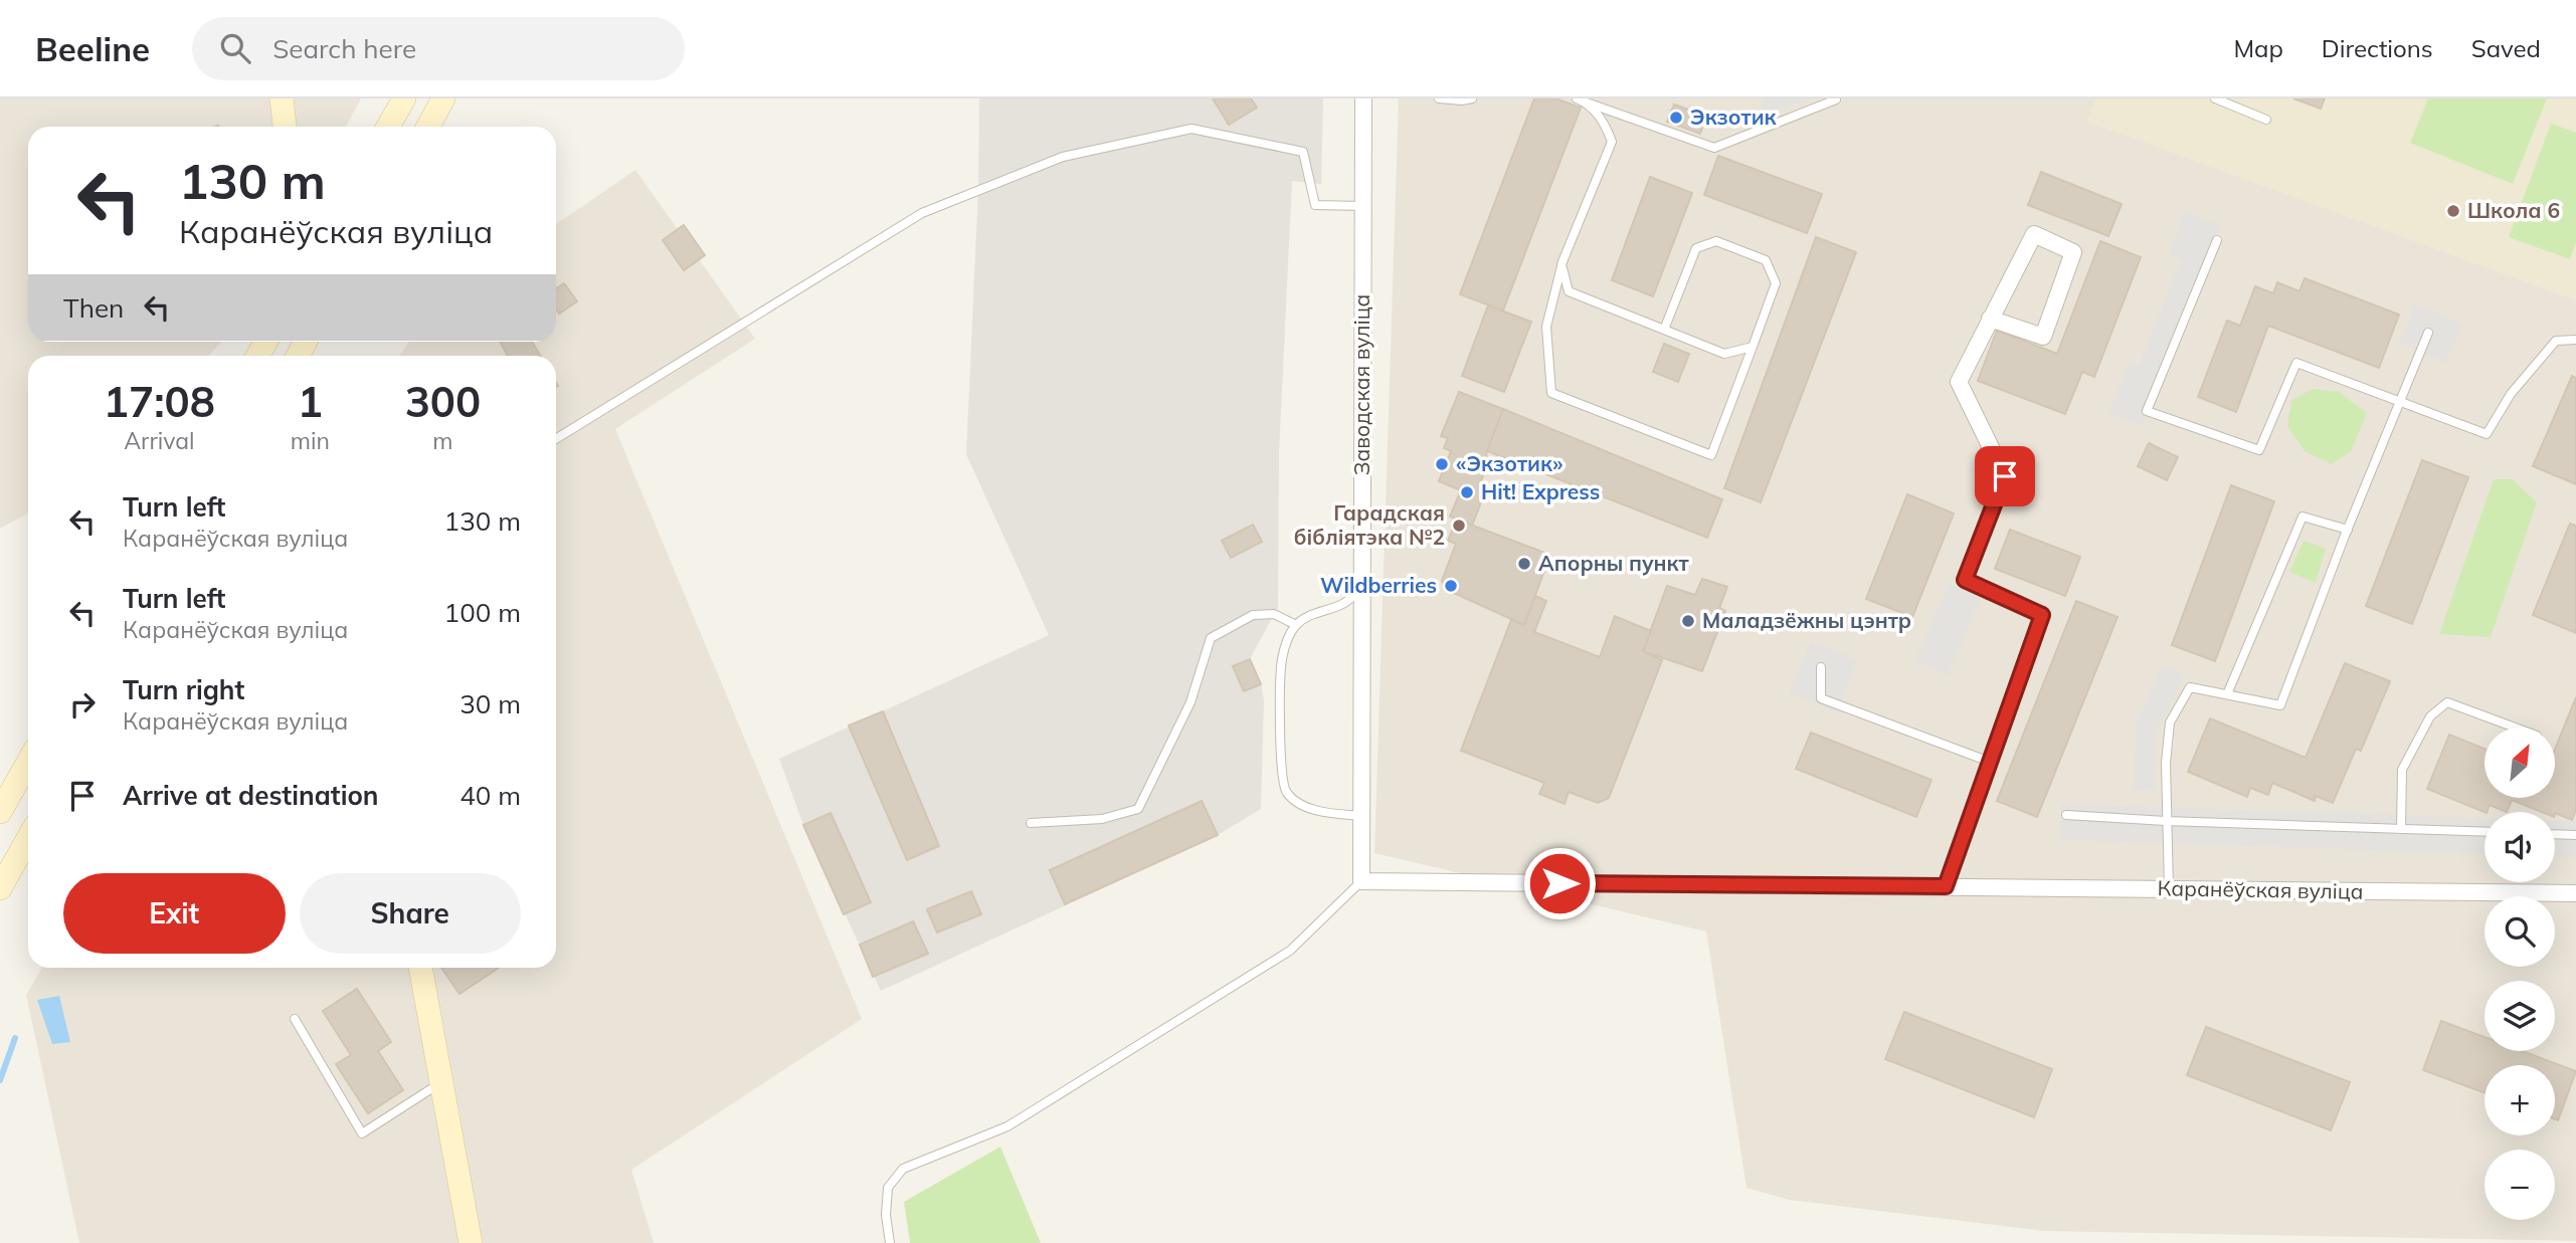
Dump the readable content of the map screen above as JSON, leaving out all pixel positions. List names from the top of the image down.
{
  "streets": {
    "street": ["Заводская вуліца", "Каранёўская вуліца"]
  },
  "crossings": [
    ["Заводская вуліца", "Каранёўская вуліца"]
  ],
  "places": [
    "Экзотик",
    "Школа 6",
    "«Экзотик»",
    "Hit! Express",
    "Гарадская бібліятэка №2",
    "Апорны пункт",
    "Wildberries",
    "Маладзёжны цэнтр"
  ],
  "north": "top right",
  "page": {
    "header": "Beeline",
    "search": "Search here",
    "nav": ["Map", "Directions", "Saved"],
    "turn": ["130 m", "Каранёўская вуліца"],
    "then": "Then",
    "eta": [
      "17:08",
      "Arrival",
      "1",
      "min",
      "300",
      "m"
    ],
    "list": [
      {
        "name": "Turn left",
        "note": "Каранёўская вуліца",
        "value": "130 m"
      },
      {
        "name": "Turn left",
        "note": "Каранёўская вуліца",
        "value": "100 m"
      },
      {
        "name": "Turn right",
        "note": "Каранёўская вуліца",
        "value": "30 m"
      },
      {
        "name": "Arrive at destination",
        "value": "40 m"
      }
    ],
    "map_buttons": ["+", "−"],
    "buttons": ["Exit", "Share"]
  }
}
